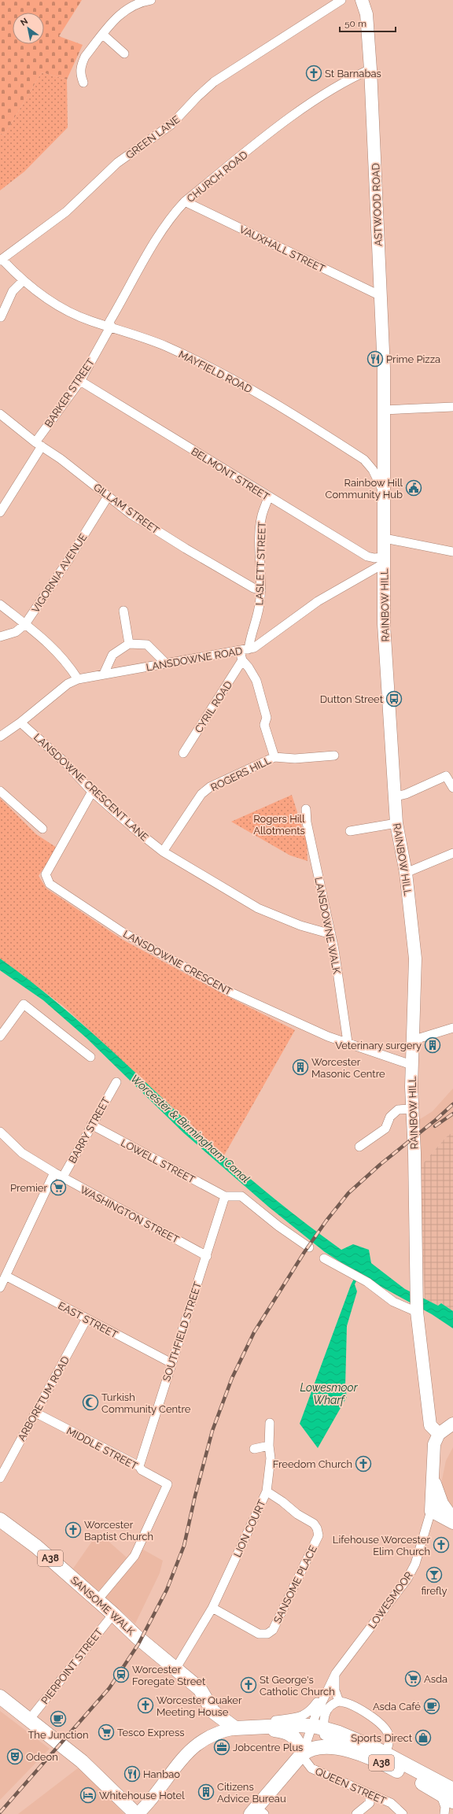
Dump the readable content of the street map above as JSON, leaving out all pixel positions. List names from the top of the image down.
{
  "streets": {
    "main road": [
      "ASTWOOD ROAD",
      "RAINBOW HILL",
      "A38",
      "SANSOME WALK"
    ],
    "street": [
      "GREEN LANE",
      "CHURCH ROAD",
      "VAUXHALL STREET",
      "MAYFIELD ROAD",
      "BARKER STREET",
      "BELMONT STREET",
      "GILLAM STREET",
      "LASLETT STREET",
      "VIGORNIA AVENUE",
      "LANSDOWNE ROAD",
      "CYRIL ROAD",
      "ROGERS HILL",
      "LANSDOWNE CRESCENT LANE",
      "LANSDOWNE WALK",
      "LANSDOWNE CRESCENT",
      "BARRY STREET",
      "LOWELL STREET",
      "WASHINGTON STREET",
      "EAST STREET",
      "SOUTHFIELD STREET",
      "ARBORETUM ROAD",
      "MIDDLE STREET",
      "LION COURT",
      "SANSOME PLACE",
      "LOWESMOOR",
      "PIERPOINT STREET",
      "QUEEN STREET"
    ]
  },
  "crossings": [
    ["GREEN LANE", "MAYFIELD ROAD"],
    ["CHURCH ROAD", "ASTWOOD ROAD"],
    ["CHURCH ROAD", "VAUXHALL STREET"],
    ["CHURCH ROAD", "MAYFIELD ROAD"],
    ["CHURCH ROAD", "BARKER STREET"],
    ["ASTWOOD ROAD", "VAUXHALL STREET"],
    ["ASTWOOD ROAD", "RAINBOW HILL"],
    ["MAYFIELD ROAD", "BARKER STREET"],
    ["MAYFIELD ROAD", "RAINBOW HILL"],
    ["BARKER STREET", "BELMONT STREET"],
    ["BARKER STREET", "GILLAM STREET"],
    ["BELMONT STREET", "LASLETT STREET"],
    ["BELMONT STREET", "RAINBOW HILL"],
    ["BELMONT STREET", "LANSDOWNE ROAD"],
    ["GILLAM STREET", "LASLETT STREET"],
    ["GILLAM STREET", "VIGORNIA AVENUE"],
    ["LASLETT STREET", "LANSDOWNE ROAD"],
    ["RAINBOW HILL", "LANSDOWNE ROAD"],
    ["RAINBOW HILL", "LANSDOWNE CRESCENT"],
    ["LANSDOWNE ROAD", "LANSDOWNE CRESCENT LANE"],
    ["ROGERS HILL", "LANSDOWNE CRESCENT LANE"],
    ["LANSDOWNE CRESCENT LANE", "LANSDOWNE WALK"],
    ["LANSDOWNE CRESCENT LANE", "LANSDOWNE CRESCENT"],
    ["LANSDOWNE WALK", "LANSDOWNE CRESCENT"],
    ["BARRY STREET", "LOWELL STREET"],
    ["BARRY STREET", "WASHINGTON STREET"],
    ["LOWELL STREET", "SOUTHFIELD STREET"],
    ["WASHINGTON STREET", "SOUTHFIELD STREET"],
    ["EAST STREET", "SOUTHFIELD STREET"],
    ["EAST STREET", "ARBORETUM ROAD"],
    ["SOUTHFIELD STREET", "MIDDLE STREET"],
    ["ARBORETUM ROAD", "MIDDLE STREET"],
    ["MIDDLE STREET", "SANSOME WALK"],
    ["LION COURT", "SANSOME PLACE"],
    ["A38", "LOWESMOOR"],
    ["A38", "SANSOME WALK"],
    ["A38", "QUEEN STREET"],
    ["SANSOME WALK", "PIERPOINT STREET"]
  ],
  "water": ["Worcester & Birmingham Canal", "Lowesmoor Wharf"],
  "parks": ["Rogers Hill Allotments"],
  "places": {
    "church": [
      "St Barnabas",
      "Freedom Church",
      "Worcester Baptist Church",
      "Lifehouse Worcester Elim Church",
      "St George's Catholic Church",
      "Worcester Quaker Meeting House"
    ],
    "restaurant": ["Prime Pizza", "Hanbao"],
    "public building": ["Rainbow Hill Community Hub"],
    "bus stop": ["Dutton Street"],
    "building": ["Veterinary surgery", "Worcester Masonic Centre", "Citizens Advice Bureau"],
    "supermarket": ["Premier", "Asda", "Tesco Express"],
    "mosque": ["Turkish Community Centre"],
    "bar": ["firefly"],
    "station": ["Worcester Foregate Street"],
    "cafe": ["Asda Café", "The Junction"],
    "shop": ["Sports Direct"],
    "office": ["Jobcentre Plus"],
    "theatre": ["Odeon"],
    "hotel": ["Whitehouse Hotel"]
  },
  "scale_bar": "50 m",
  "north": "top left"
}
